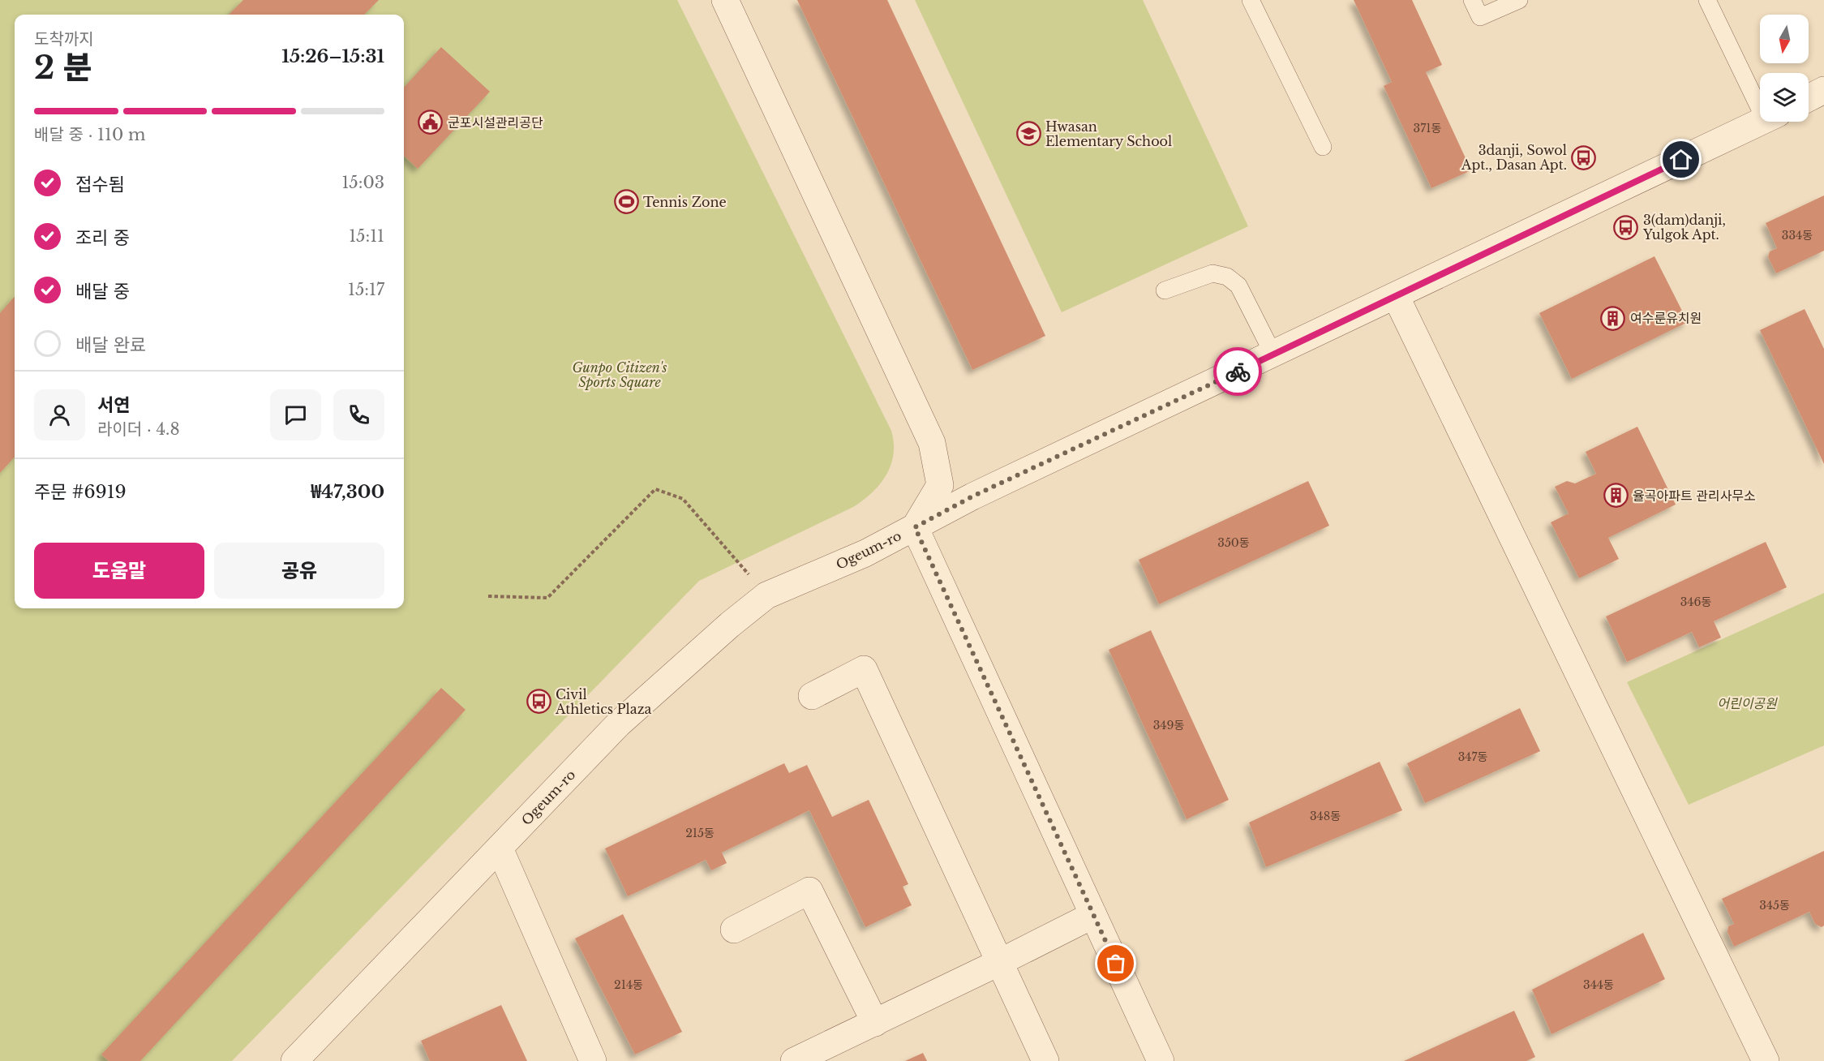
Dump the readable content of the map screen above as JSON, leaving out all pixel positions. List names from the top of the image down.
{
  "streets": {
    "street": ["Ogeum-ro"]
  },
  "parks": ["Gunpo Citizen's Sports Square", "어린이공원"],
  "places": {
    "public building": ["군포시설관리공단"],
    "school or university": ["Hwasan Elementary School"],
    "bus stop": ["3danji, Sowol Apt., Dasan Apt.", "3(dam)danji, Yulgok Apt.", "Civil Athletics Plaza"],
    "sports": ["Tennis Zone"],
    "building": ["여수룬유치원", "율곡아파트 관리사무소"]
  },
  "house_numbers": [
    "371동",
    "334동",
    "350동",
    "346동",
    "349동",
    "347동",
    "348동",
    "215동",
    "345동",
    "214동",
    "344동"
  ],
  "north": "bottom",
  "page": {
    "heading": ["2 분", "도착까지", "15:26–15:31"],
    "panel": [
      "서연",
      "라이더 · 4.8",
      "주문 #6919",
      "₩47,300"
    ],
    "bar": "배달 중 · 110 m",
    "list": [
      ["접수됨", "15:03"],
      ["조리 중", "15:11"],
      ["배달 중", "15:17"],
      "배달 완료"
    ],
    "buttons": ["도움말", "공유"]
  }
}
